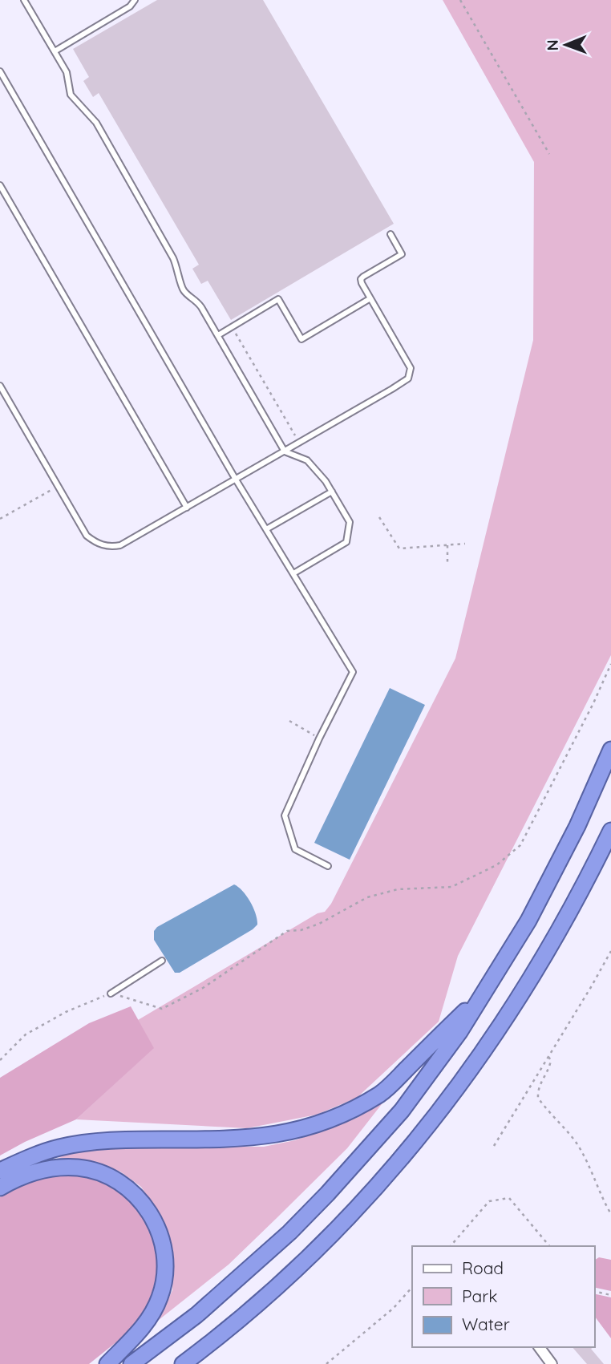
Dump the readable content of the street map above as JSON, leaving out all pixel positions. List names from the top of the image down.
{
  "legend": ["Road", "Park", "Water"],
  "north": "left"
}
